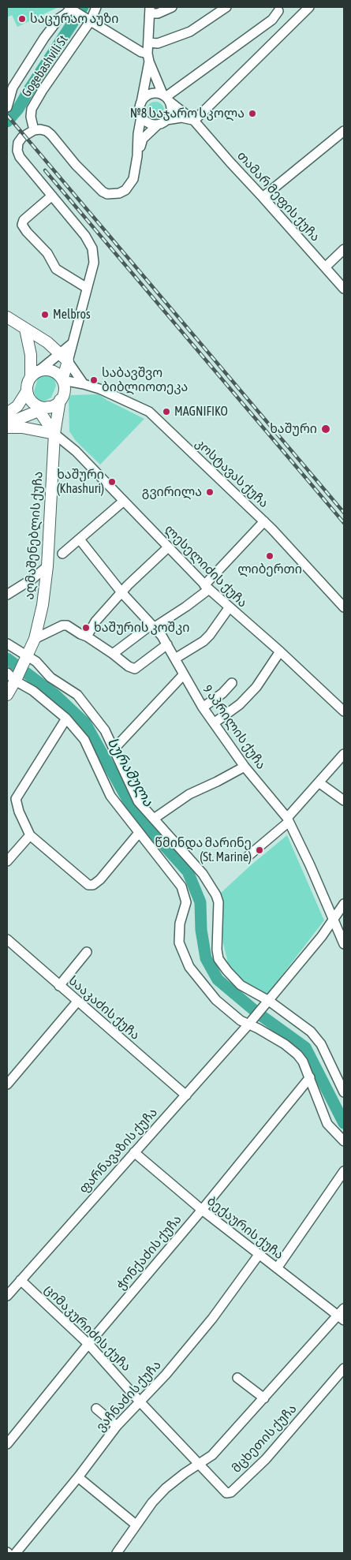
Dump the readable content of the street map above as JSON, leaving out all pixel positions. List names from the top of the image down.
{
  "streets": {
    "main road": ["აღმაშენებლის ქუჩა"],
    "street": [
      "Gogebashvili St",
      "თამარ მეფის ქუჩა",
      "კოსტავას ქუჩა",
      "ლესელიძის ქუჩა",
      "9 აპრილის ქუჩა",
      "სააკაძის ქუჩა",
      "ფარნავაზის ქუჩა",
      "ბექაურის ქუჩა",
      "ჭონქაძის ქუჩა",
      "ციმაკურიძის ქუჩა",
      "ვაჩნაძის ქუჩა",
      "მცხეთის ქუჩა"
    ]
  },
  "crossings": [
    ["კოსტავას ქუჩა", "აღმაშენებლის ქუჩა"],
    ["აღმაშენებლის ქუჩა", "ლესელიძის ქუჩა"],
    ["სააკაძის ქუჩა", "ფარნავაზის ქუჩა"],
    ["ფარნავაზის ქუჩა", "ბექაურის ქუჩა"],
    ["ფარნავაზის ქუჩა", "ციმაკურიძის ქუჩა"],
    ["ბექაურის ქუჩა", "ჭონქაძის ქუჩა"],
    ["ბექაურის ქუჩა", "ვაჩნაძის ქუჩა"],
    ["ჭონქაძის ქუჩა", "ციმაკურიძის ქუჩა"],
    ["ციმაკურიძის ქუჩა", "ვაჩნაძის ქუჩა"],
    ["ციმაკურიძის ქუჩა", "მცხეთის ქუჩა"]
  ],
  "water": ["სურამულა"],
  "places": [
    "საცურაო აუზი",
    "№8 საჯარო სკოლა",
    "Melbros",
    "საბავშვო ბიბლიოთეკა",
    "MAGNIFIKO",
    "ხაშური",
    "ხაშური (Khashuri)",
    "გვირილა",
    "ლიბერთი",
    "ხაშურის კოშკი",
    "წმინდა მარინე (St. Marine)"
  ]
}
